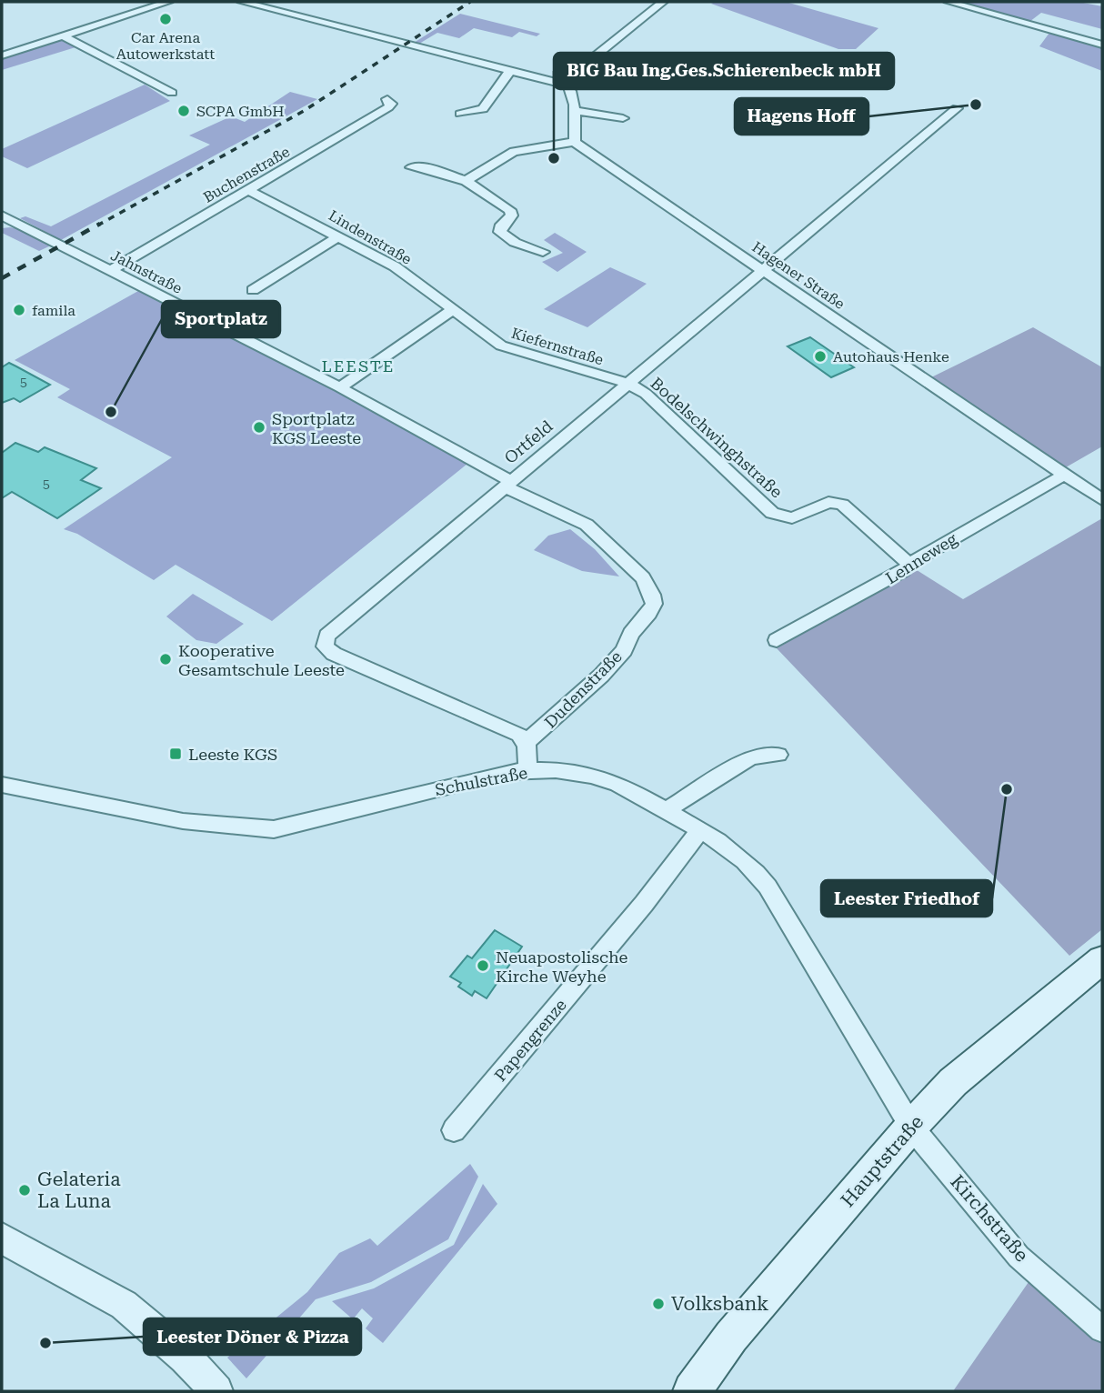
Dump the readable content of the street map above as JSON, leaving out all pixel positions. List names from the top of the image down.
{
  "streets": {
    "main road": ["Hauptstraße"],
    "street": [
      "Buchenstraße",
      "Lindenstraße",
      "Jahnstraße",
      "Hagener Straße",
      "Kiefernstraße",
      "Bodelschwinghstraße",
      "Ortfeld",
      "Lenneweg",
      "Dudenstraße",
      "Schulstraße",
      "Papengrenze",
      "Kirchstraße"
    ]
  },
  "crossings": [
    ["Buchenstraße", "Lindenstraße"],
    ["Buchenstraße", "Jahnstraße"],
    ["Lindenstraße", "Kiefernstraße"],
    ["Jahnstraße", "Ortfeld"],
    ["Jahnstraße", "Dudenstraße"],
    ["Hagener Straße", "Ortfeld"],
    ["Hagener Straße", "Lenneweg"],
    ["Kiefernstraße", "Bodelschwinghstraße"],
    ["Kiefernstraße", "Ortfeld"],
    ["Bodelschwinghstraße", "Ortfeld"],
    ["Bodelschwinghstraße", "Lenneweg"],
    ["Ortfeld", "Dudenstraße"],
    ["Schulstraße", "Papengrenze"],
    ["Schulstraße", "Hauptstraße"],
    ["Schulstraße", "Kirchstraße"],
    ["Hauptstraße", "Kirchstraße"]
  ],
  "districts": ["LEESTE"],
  "places": {
    "other": [
      "Car Arena Autowerkstatt",
      "Hagens Hoff",
      "SCPA GmbH",
      "BIG Bau Ing.Ges.Schierenbeck mbH",
      "famila",
      "Autohaus Henke",
      "Sportplatz",
      "Sportplatz KGS Leeste",
      "Kooperative Gesamtschule Leeste",
      "Leester Friedhof",
      "Neuapostolische Kirche Weyhe",
      "Gelateria La Luna",
      "Volksbank",
      "Leester Döner & Pizza"
    ],
    "transit": ["Leeste KGS"]
  },
  "house_numbers": ["5", "5"]
}
